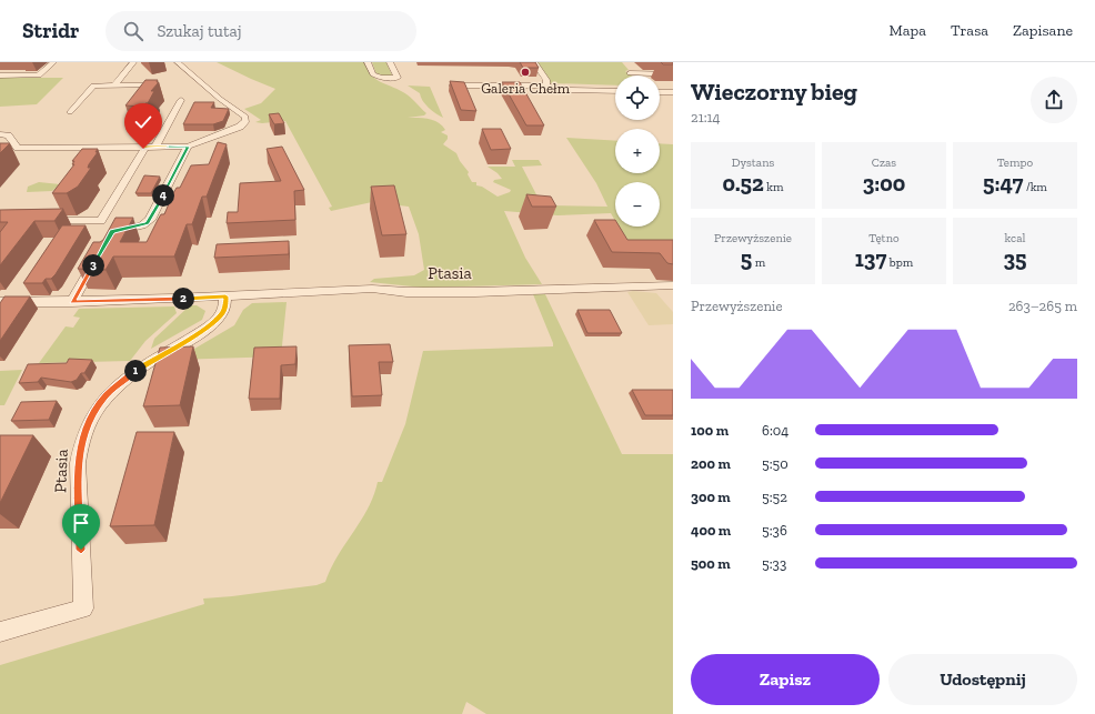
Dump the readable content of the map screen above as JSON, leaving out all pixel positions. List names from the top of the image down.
{
  "streets": {
    "street": ["Ptasia"]
  },
  "places": ["Galeria Chełm"],
  "page": {
    "header": "Stridr",
    "search": "Szukaj tutaj",
    "nav": ["Mapa", "Trasa", "Zapisane"],
    "heading": ["Wieczorny bieg", "21:14"],
    "map_buttons": ["+", "−"],
    "stats": [
      ["Dystans", "0.52 km"],
      ["Czas", "3:00"],
      ["Tempo", "5:47 /km"],
      ["Przewyższenie", "5 m"],
      ["Tętno", "137 bpm"],
      ["kcal", "35"]
    ],
    "pins": [
      "4",
      "3",
      "2",
      "1"
    ],
    "chart": ["Przewyższenie", "263–265 m"],
    "list": [
      {
        "name": "100 m",
        "note": "6:04"
      },
      {
        "name": "200 m",
        "note": "5:50"
      },
      {
        "name": "300 m",
        "note": "5:52"
      },
      {
        "name": "400 m",
        "note": "5:36"
      },
      {
        "name": "500 m",
        "note": "5:33"
      }
    ],
    "buttons": ["Zapisz", "Udostępnij"]
  }
}
